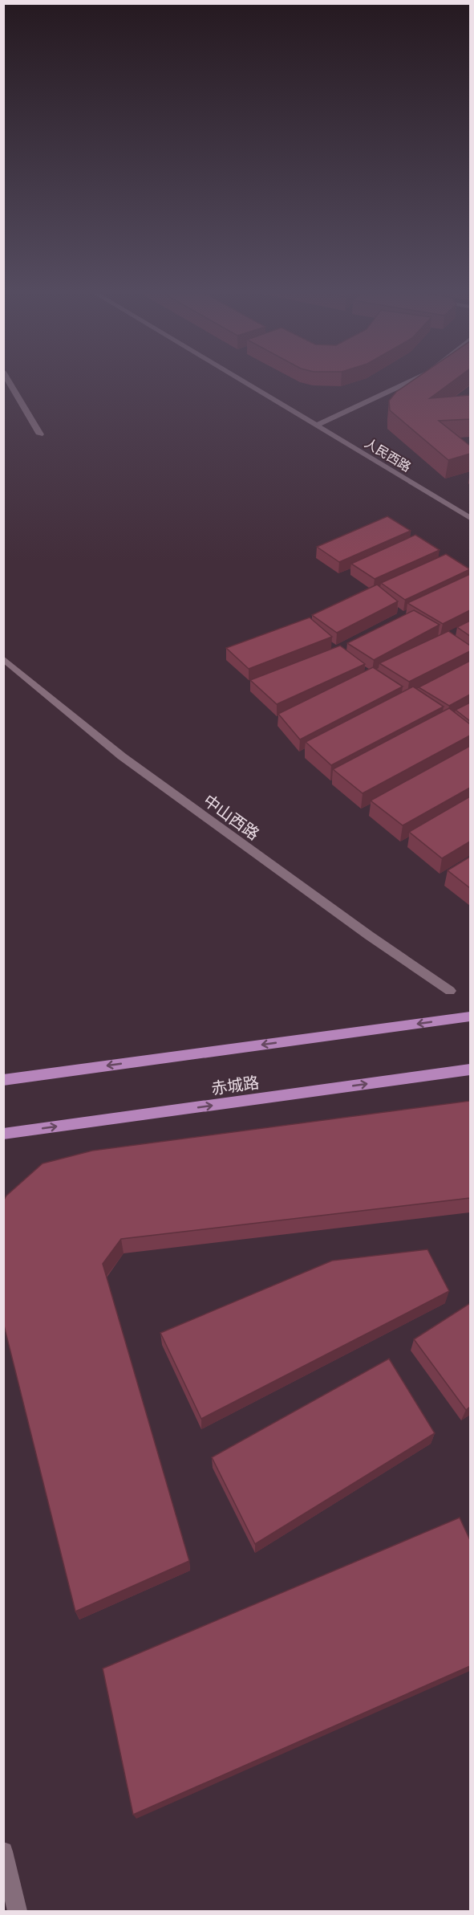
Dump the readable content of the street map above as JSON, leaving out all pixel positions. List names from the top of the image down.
{
  "streets": {
    "main road": ["人民西路", "中山西路", "赤城路"]
  }
}
